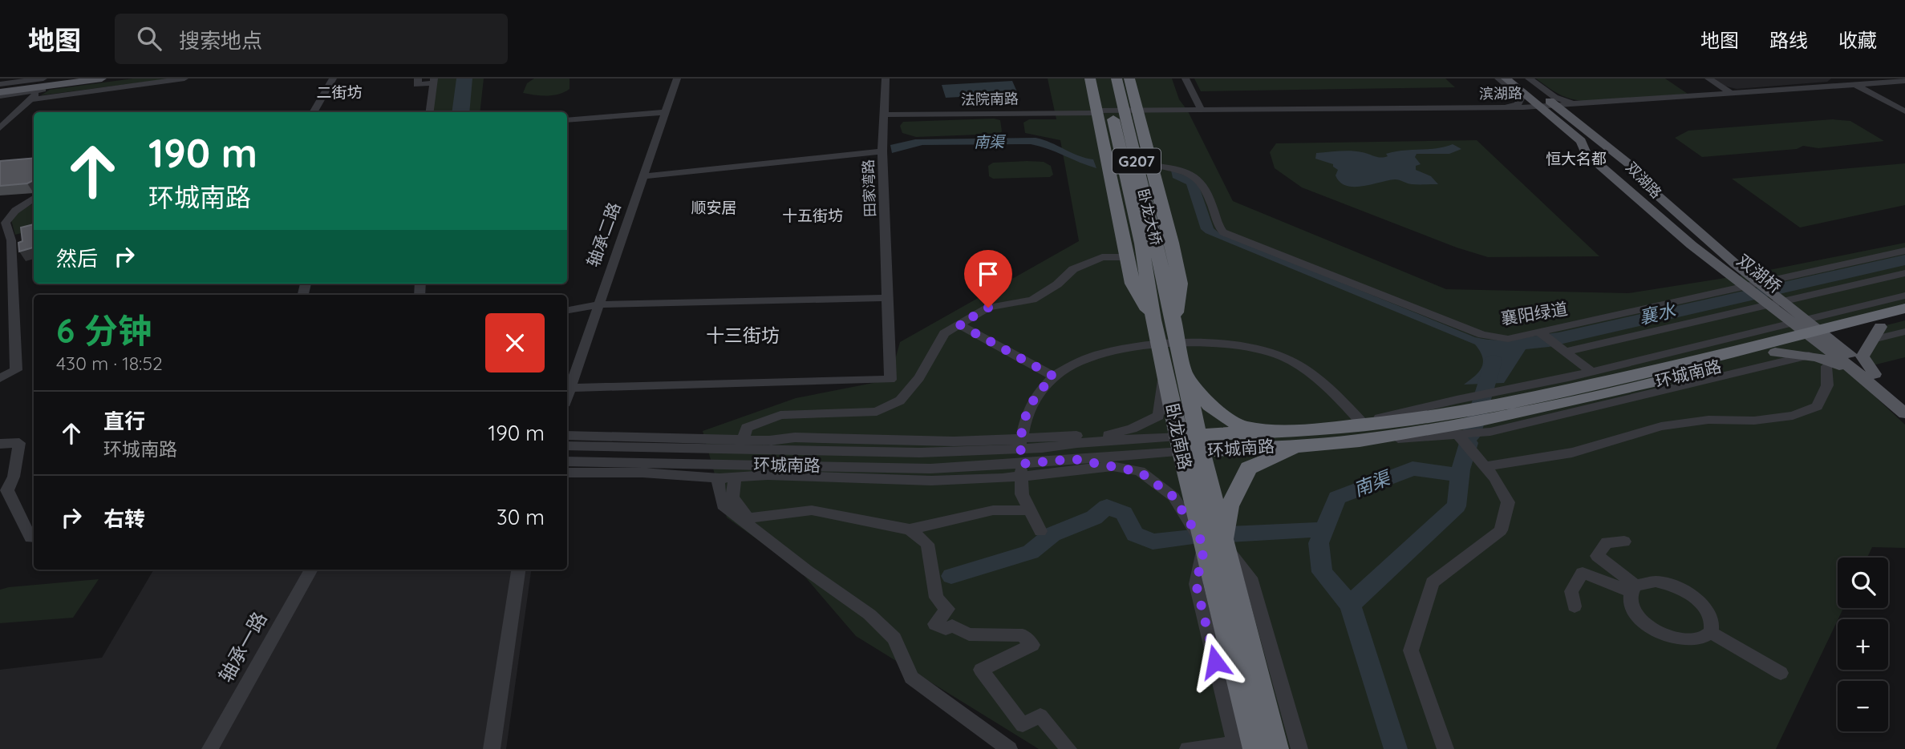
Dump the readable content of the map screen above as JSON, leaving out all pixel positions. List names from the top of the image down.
{
  "streets": {
    "highway": [
      "G207",
      "卧龙大桥",
      "环城南路",
      "卧龙南路"
    ],
    "main road": ["双湖路", "双湖桥"],
    "street": [
      "滨湖路",
      "法院南路",
      "田家湾路",
      "轴承二路",
      "襄阳绿道",
      "轴承一路"
    ]
  },
  "crossings": [
    ["滨湖路", "法院南路"],
    ["滨湖路", "双湖路"],
    ["法院南路", "田家湾路"],
    ["双湖路", "双湖桥"],
    ["田家湾路", "轴承二路"],
    ["卧龙大桥", "卧龙南路"],
    ["双湖桥", "环城南路"],
    ["环城南路", "卧龙南路"]
  ],
  "districts": [
    "二街坊",
    "恒大名都",
    "顺安居",
    "十五街坊",
    "十三街坊"
  ],
  "water": ["南渠", "襄水"],
  "page": {
    "header": "地图",
    "search": "搜索地点",
    "nav": ["地图", "路线", "收藏"],
    "turn": ["190 m", "环城南路"],
    "then": "然后",
    "heading": ["6 分钟", "430 m · 18:52"],
    "list": [
      {
        "name": "直行",
        "note": "环城南路",
        "value": "190 m"
      },
      {
        "name": "右转",
        "value": "30 m"
      }
    ],
    "map_buttons": ["+", "−"]
  }
}
